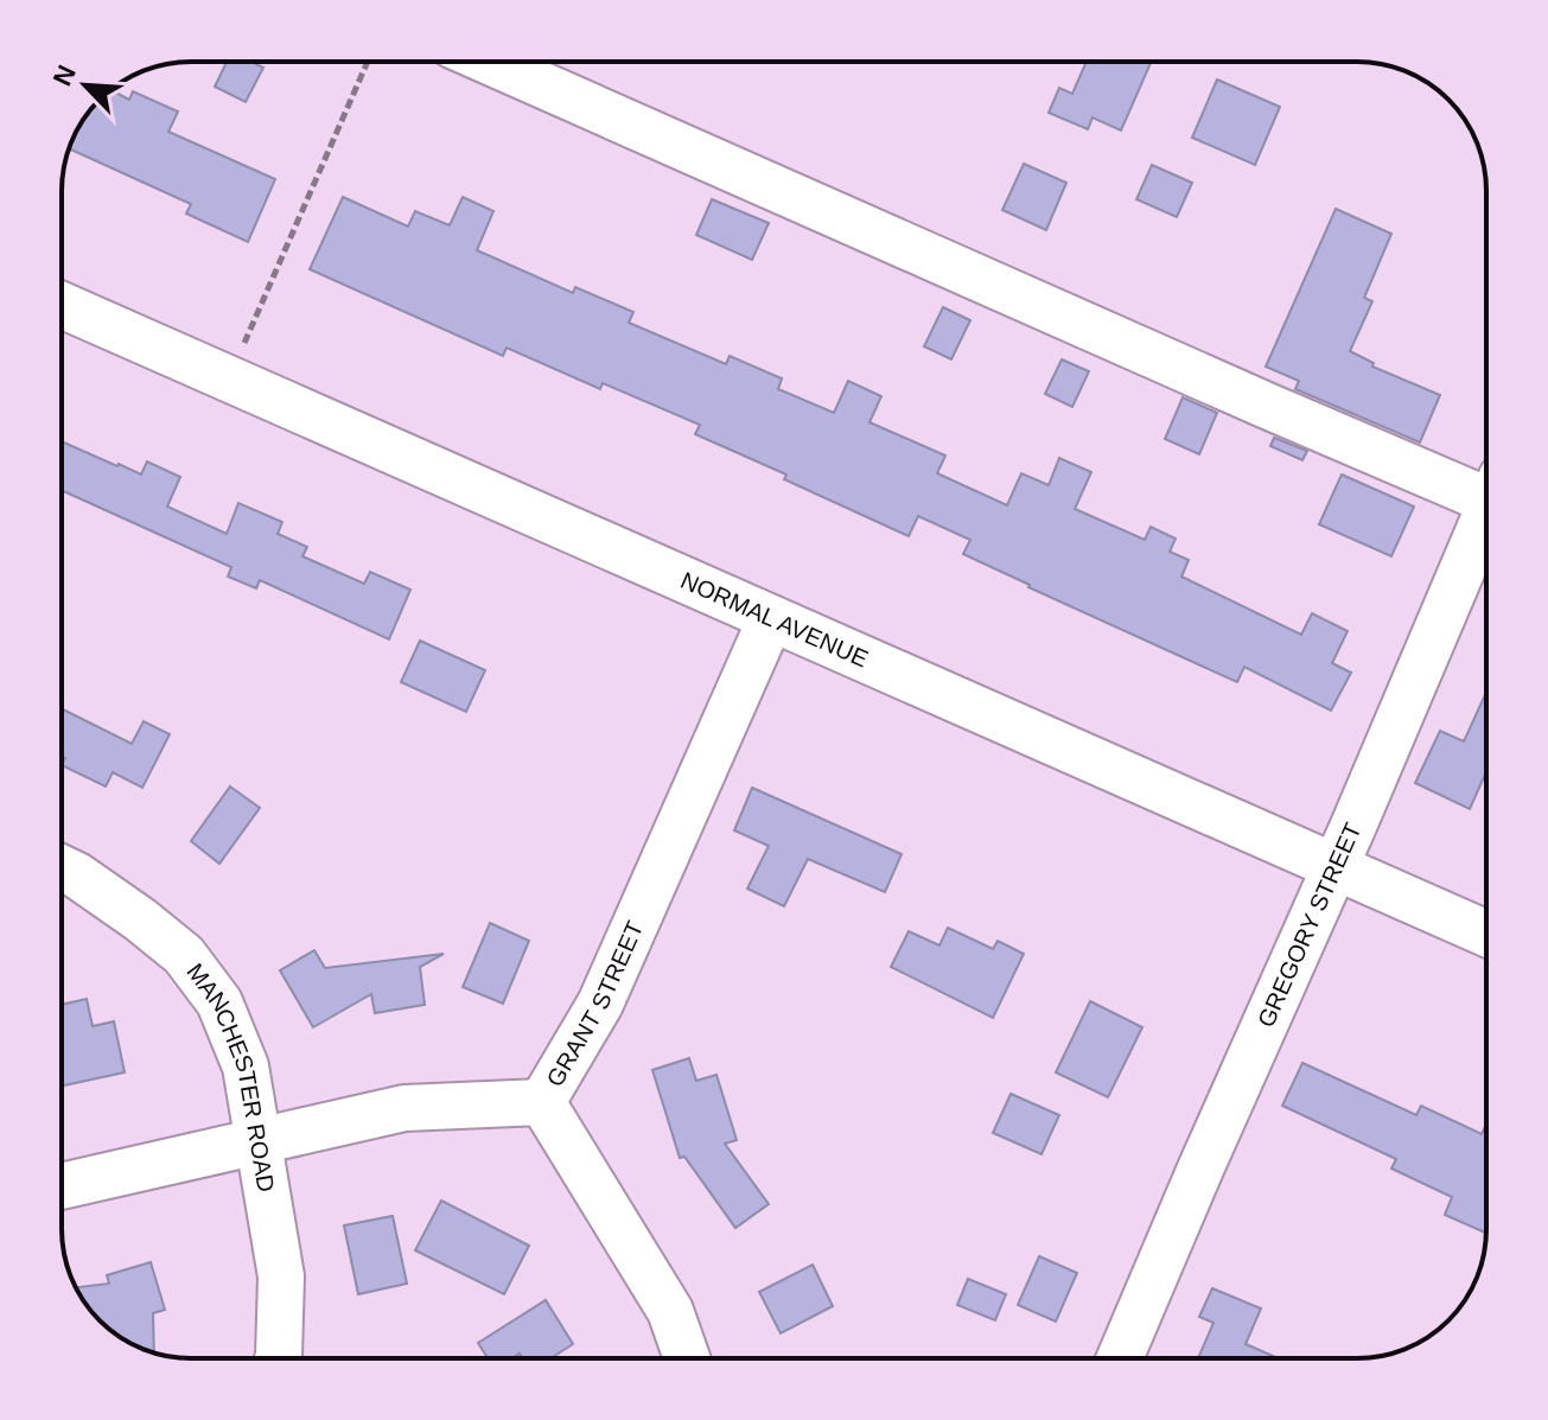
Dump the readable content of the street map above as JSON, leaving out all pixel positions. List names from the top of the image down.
{
  "streets": {
    "street": [
      "NORMAL AVENUE",
      "GREGORY STREET",
      "GRANT STREET",
      "MANCHESTER ROAD"
    ]
  },
  "crossings": [
    ["NORMAL AVENUE", "GREGORY STREET"],
    ["NORMAL AVENUE", "GRANT STREET"]
  ],
  "north": "top left"
}
